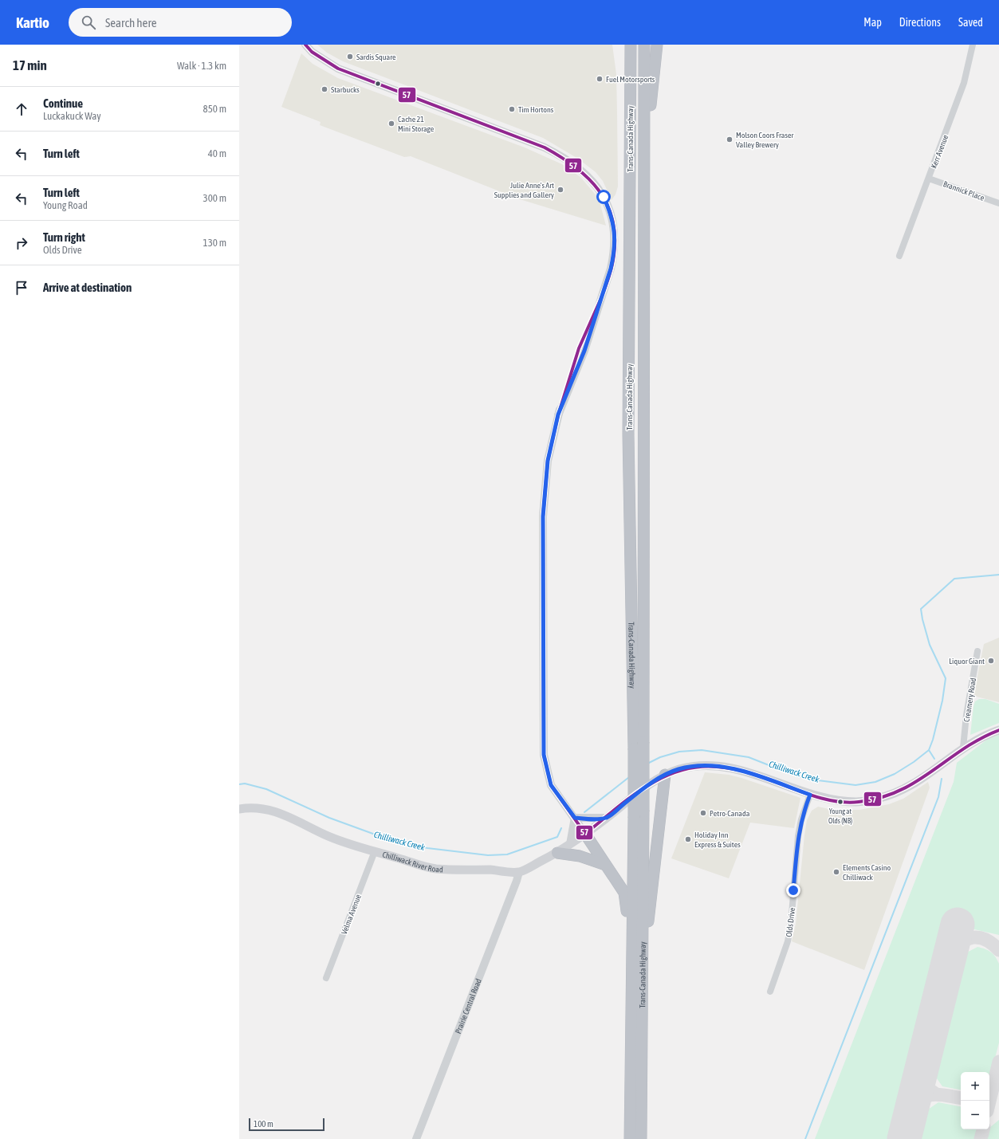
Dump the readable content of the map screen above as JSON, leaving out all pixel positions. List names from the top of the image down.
{
  "streets": {
    "highway": ["Trans-Canada Highway"],
    "main road": ["Chilliwack River Road"],
    "street": [
      "Kerr Avenue",
      "Brannick Place",
      "Creamery Road",
      "Velma Avenue",
      "Olds Drive",
      "Prairie Central Road"
    ]
  },
  "crossings": [
    ["Kerr Avenue", "Brannick Place"],
    ["Chilliwack River Road", "Velma Avenue"],
    ["Chilliwack River Road", "Prairie Central Road"]
  ],
  "water": ["Chilliwack Creek"],
  "places": [
    "Sardis Square",
    "Fuel Motorsports",
    "Starbucks",
    "Tim Hortons",
    "Cache 21 Mini Storage",
    "Molson Coors Fraser Valley Brewery",
    "Julie Anne's Art Supplies and Gallery",
    "Liquor Giant",
    "Young at Olds (NB)",
    "Petro-Canada",
    "Holiday Inn Express & Suites",
    "Elements Casino Chilliwack"
  ],
  "lines": ["transit line 57"],
  "scale_bar": "100 m",
  "page": {
    "header": "Kartio",
    "search": "Search here",
    "nav": ["Map", "Directions", "Saved"],
    "heading": ["17 min", "Walk · 1.3 km"],
    "list": [
      ["Continue", "Luckakuck Way", "850 m"],
      ["Turn left", "40 m"],
      ["Turn left", "Young Road", "300 m"],
      ["Turn right", "Olds Drive", "130 m"],
      "Arrive at destination"
    ],
    "map_buttons": ["+", "−"],
    "scale": "100 m"
  }
}
